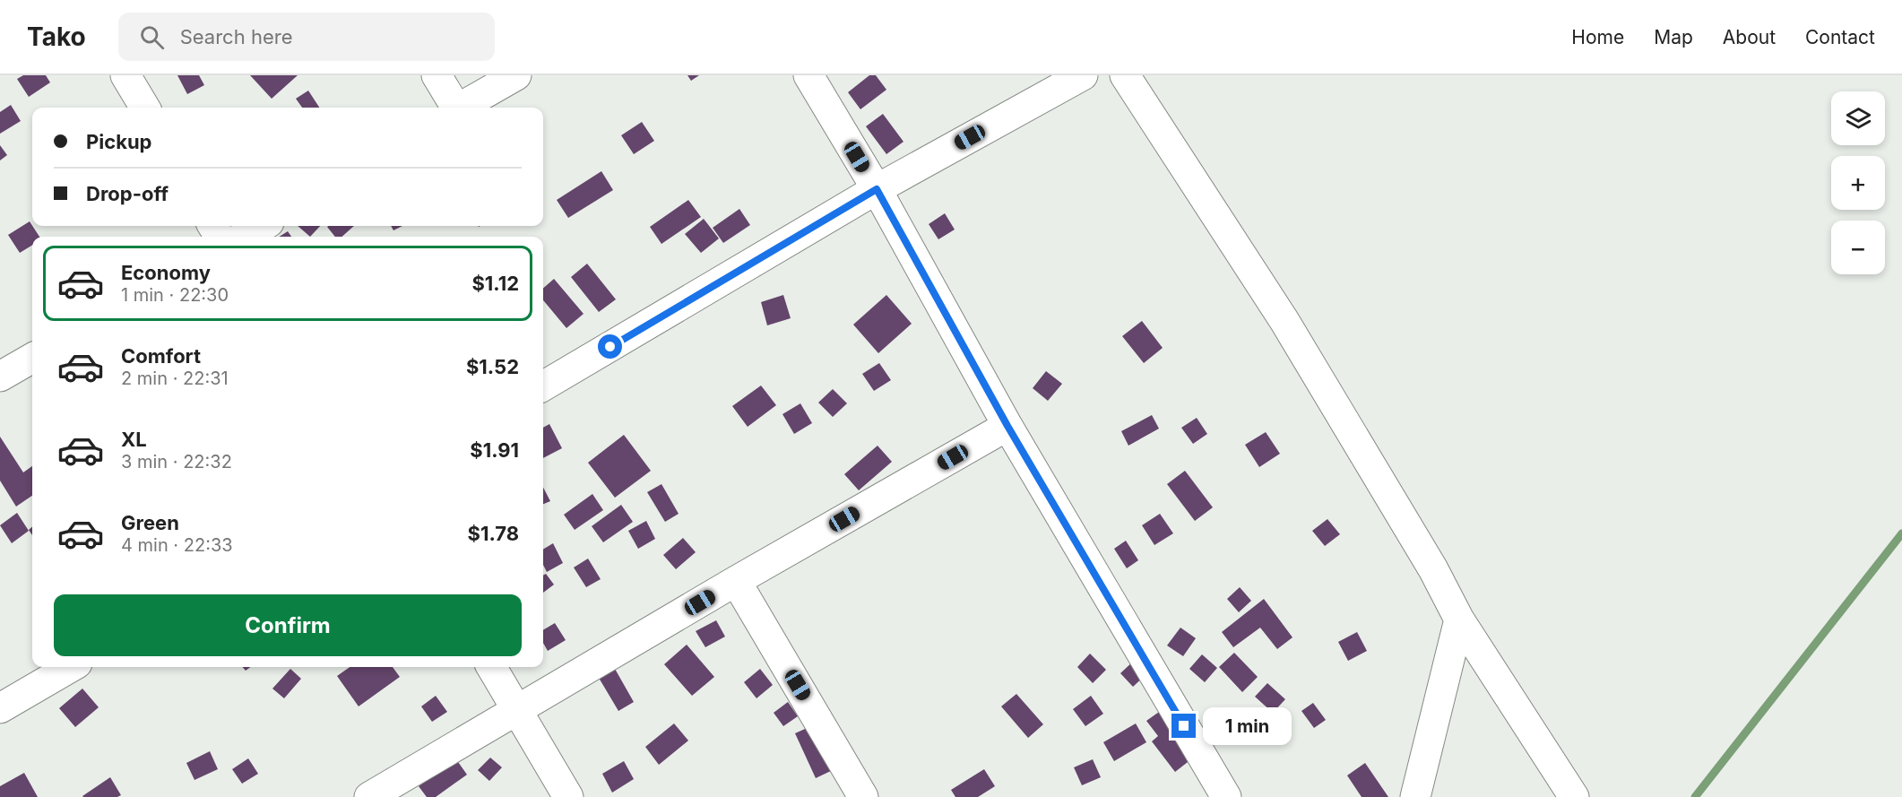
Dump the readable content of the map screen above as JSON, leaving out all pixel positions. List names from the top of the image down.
{
  "page": {
    "header": "Tako",
    "search": "Search here",
    "nav": [
      "Home",
      "Map",
      "About",
      "Contact"
    ],
    "map_buttons": ["+", "−"],
    "banner": ["Pickup", "Drop-off"],
    "list": [
      {
        "name": "Economy",
        "note": "1 min · 22:30",
        "value": "$1.12"
      },
      {
        "name": "Comfort",
        "note": "2 min · 22:31",
        "value": "$1.52"
      },
      {
        "name": "XL",
        "note": "3 min · 22:32",
        "value": "$1.91"
      },
      {
        "name": "Green",
        "note": "4 min · 22:33",
        "value": "$1.78"
      }
    ],
    "buttons": "Confirm",
    "bubble": "1 min"
  }
}
